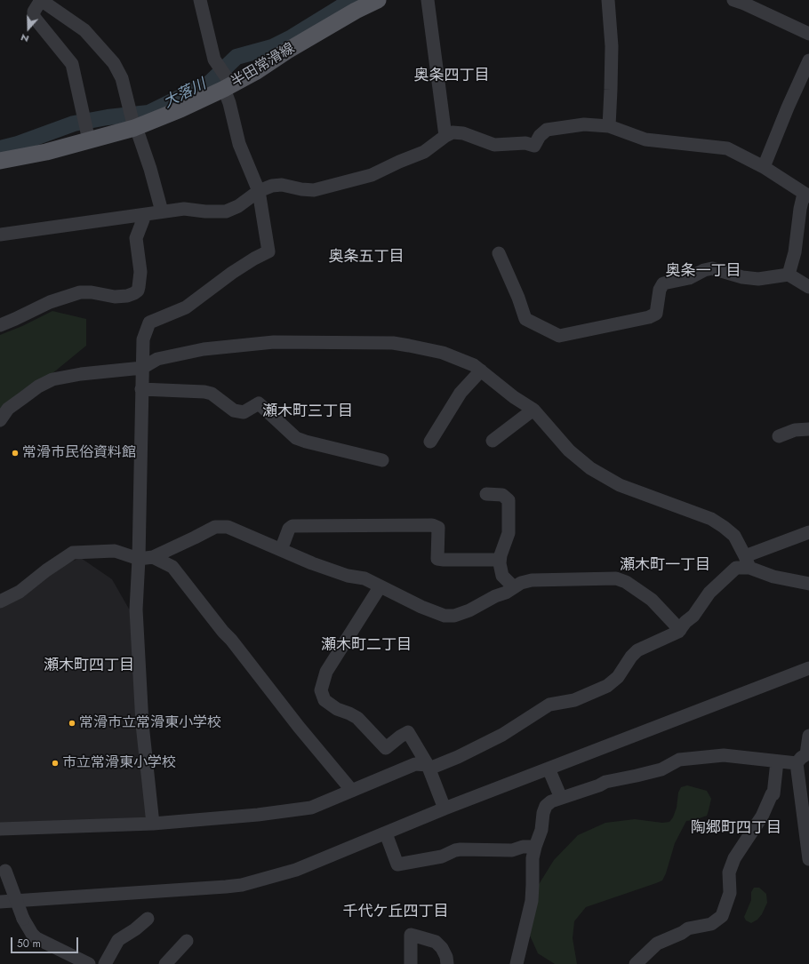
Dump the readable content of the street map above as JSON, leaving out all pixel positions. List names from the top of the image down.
{
  "streets": {
    "main road": ["半田常滑線"]
  },
  "districts": [
    "奥条四丁目",
    "奥条五丁目",
    "奥条一丁目",
    "瀬木町三丁目",
    "瀬木町一丁目",
    "瀬木町二丁目",
    "瀬木町四丁目",
    "陶郷町四丁目",
    "千代ケ丘四丁目"
  ],
  "water": ["大落川"],
  "places": ["常滑市民俗資料館", "常滑市立常滑東小学校", "市立常滑東小学校"],
  "scale_bar": "50 m",
  "north": "bottom"
}
